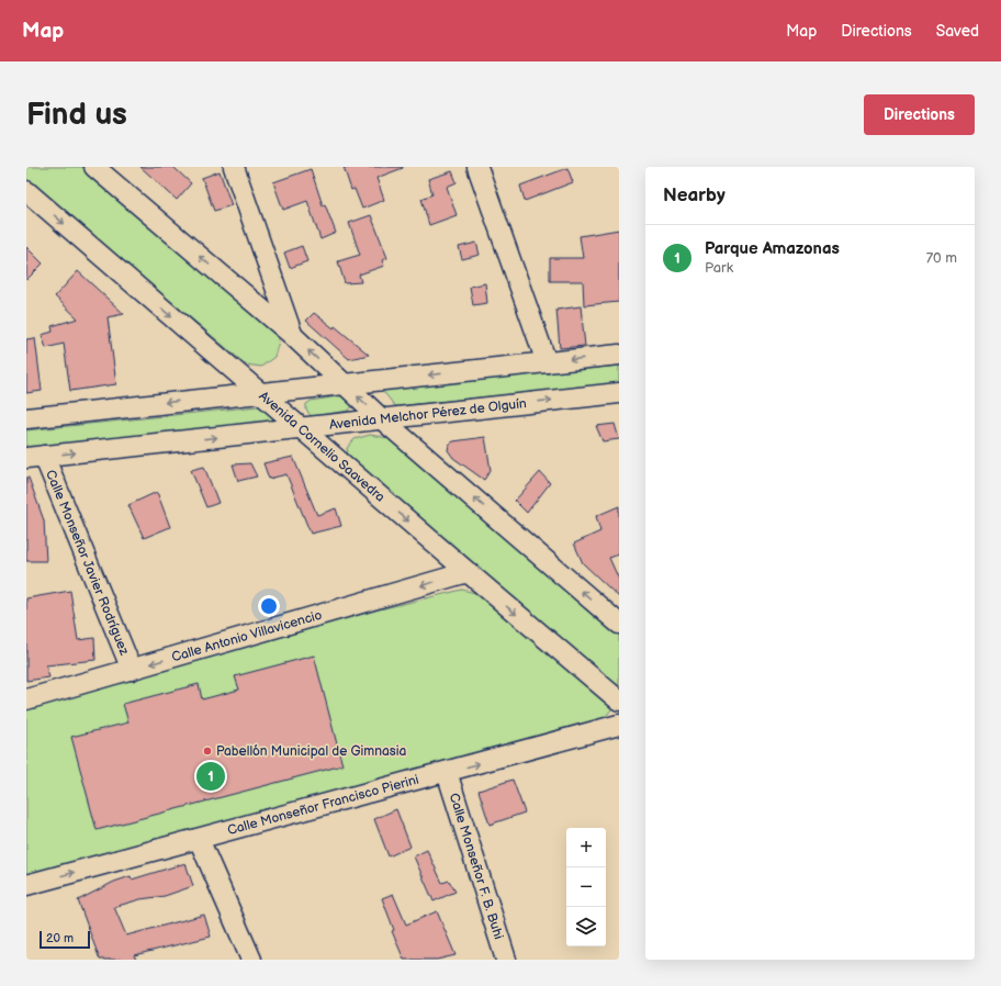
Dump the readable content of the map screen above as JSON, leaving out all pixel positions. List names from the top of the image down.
{
  "streets": {
    "street": [
      "Avenida Melchor Pérez de Olguín",
      "Avenida Cornelio Saavedra",
      "Calle Monseñor Javier Rodríguez",
      "Calle Antonio Villavicencio",
      "Calle Monseñor Francisco Pierini",
      "Calle Monseñor F. B. Buhi"
    ]
  },
  "crossings": [
    ["Avenida Melchor Pérez de Olguín", "Avenida Cornelio Saavedra"],
    ["Avenida Melchor Pérez de Olguín", "Calle Monseñor Javier Rodríguez"],
    ["Avenida Cornelio Saavedra", "Calle Antonio Villavicencio"],
    ["Calle Monseñor Javier Rodríguez", "Calle Antonio Villavicencio"],
    ["Calle Monseñor Francisco Pierini", "Calle Monseñor F. B. Buhi"]
  ],
  "one_way": ["Calle Antonio Villavicencio", "Calle Monseñor Francisco Pierini"],
  "places": ["Pabellón Municipal de Gimnasia"],
  "scale_bar": "20 m",
  "page": {
    "header": "Map",
    "nav": ["Map", "Directions", "Saved"],
    "buttons": "Directions",
    "title": "Find us",
    "heading": "Nearby",
    "list": [
      {
        "mark": "1",
        "name": "Parque Amazonas",
        "note": "Park",
        "value": "70 m"
      }
    ],
    "pins": "1",
    "map_buttons": ["+", "−"],
    "scale": "20 m"
  }
}
